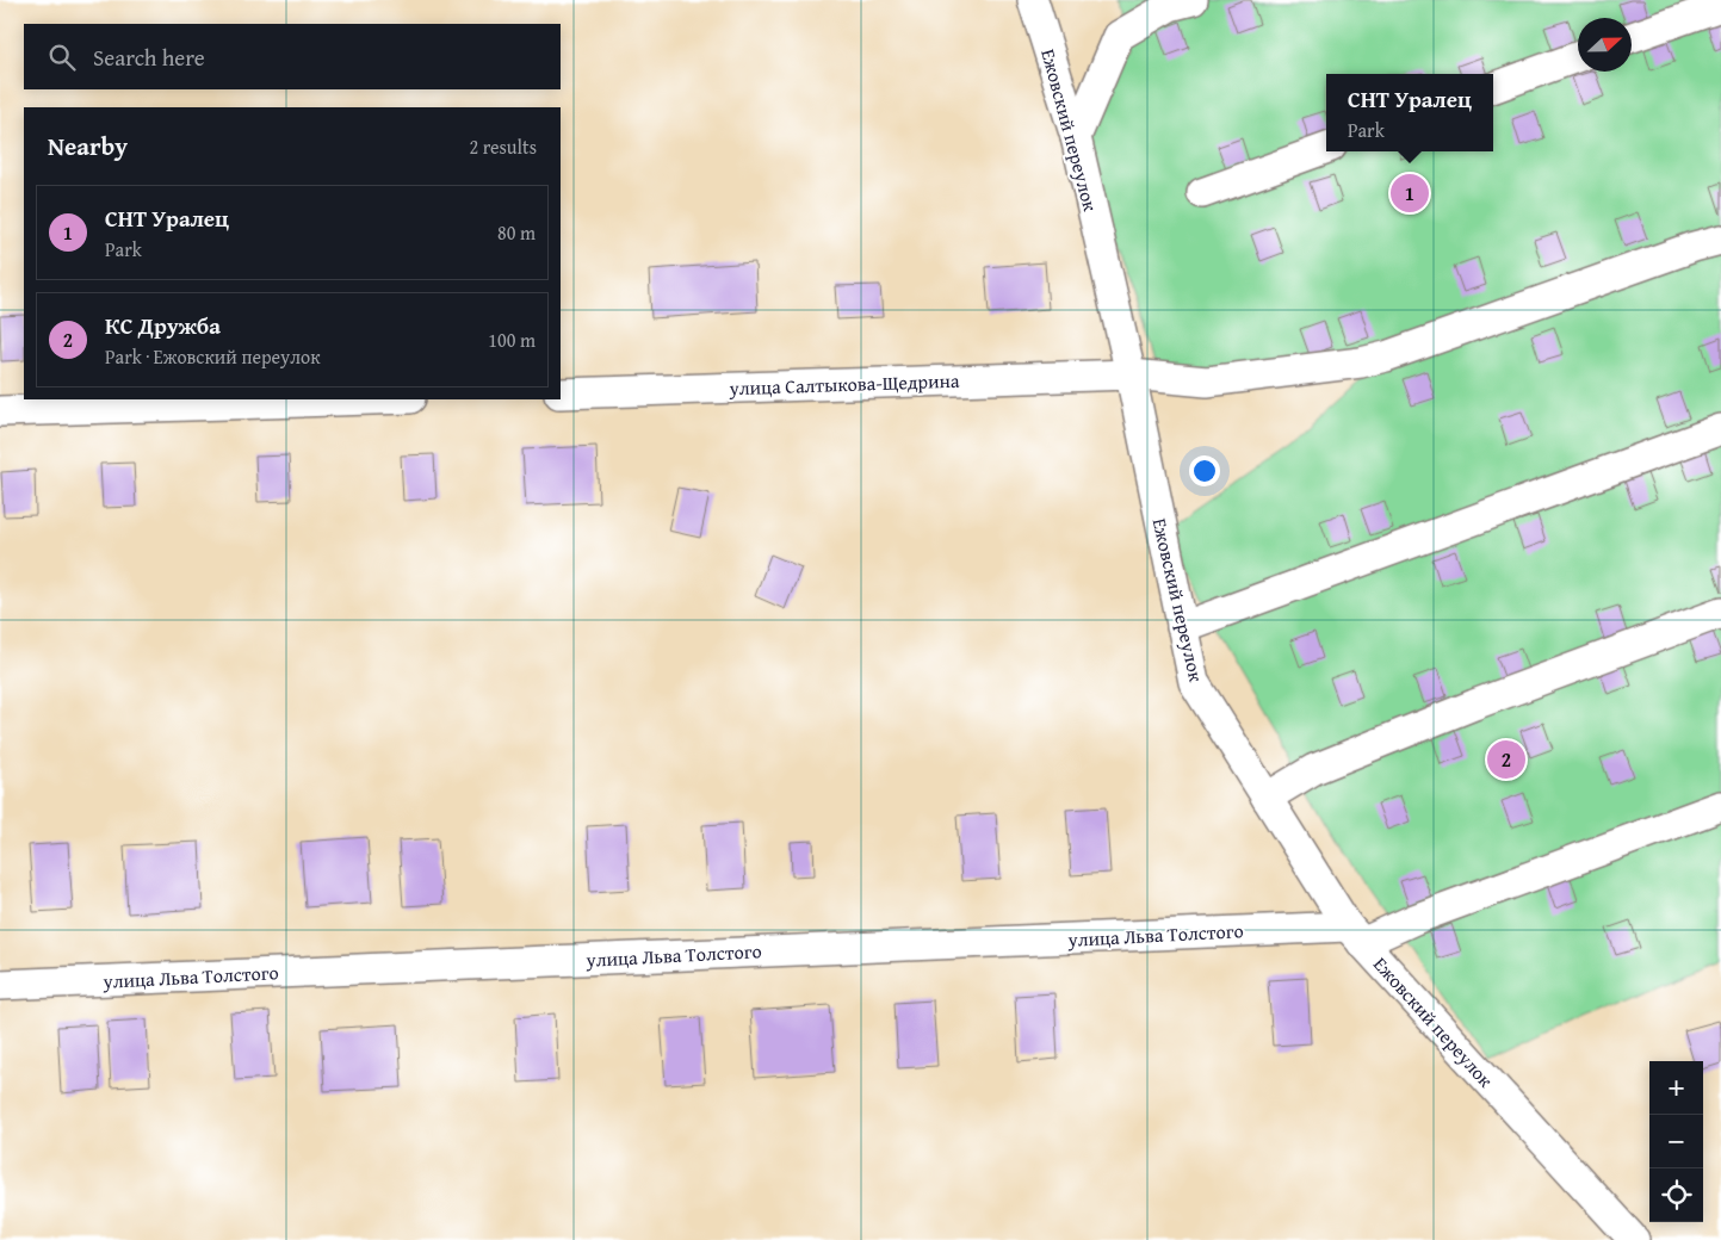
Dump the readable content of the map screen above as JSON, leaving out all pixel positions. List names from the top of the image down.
{
  "streets": {
    "street": ["Ежовский переулок", "улица Салтыкова-Щедрина", "улица Льва Толстого"]
  },
  "crossings": [
    ["Ежовский переулок", "улица Салтыкова-Щедрина"],
    ["Ежовский переулок", "улица Льва Толстого"]
  ],
  "north": "right",
  "page": {
    "search": "Search here",
    "popup": ["СНТ Уралец", "Park"],
    "heading": ["Nearby", "2 results"],
    "pins": ["1", "2"],
    "list": [
      {
        "mark": "1",
        "name": "СНТ Уралец",
        "note": "Park",
        "value": "80 m"
      },
      {
        "mark": "2",
        "name": "КС Дружба",
        "note": "Park · Ежовский переулок",
        "value": "100 m"
      }
    ],
    "map_buttons": ["+", "−"]
  }
}
